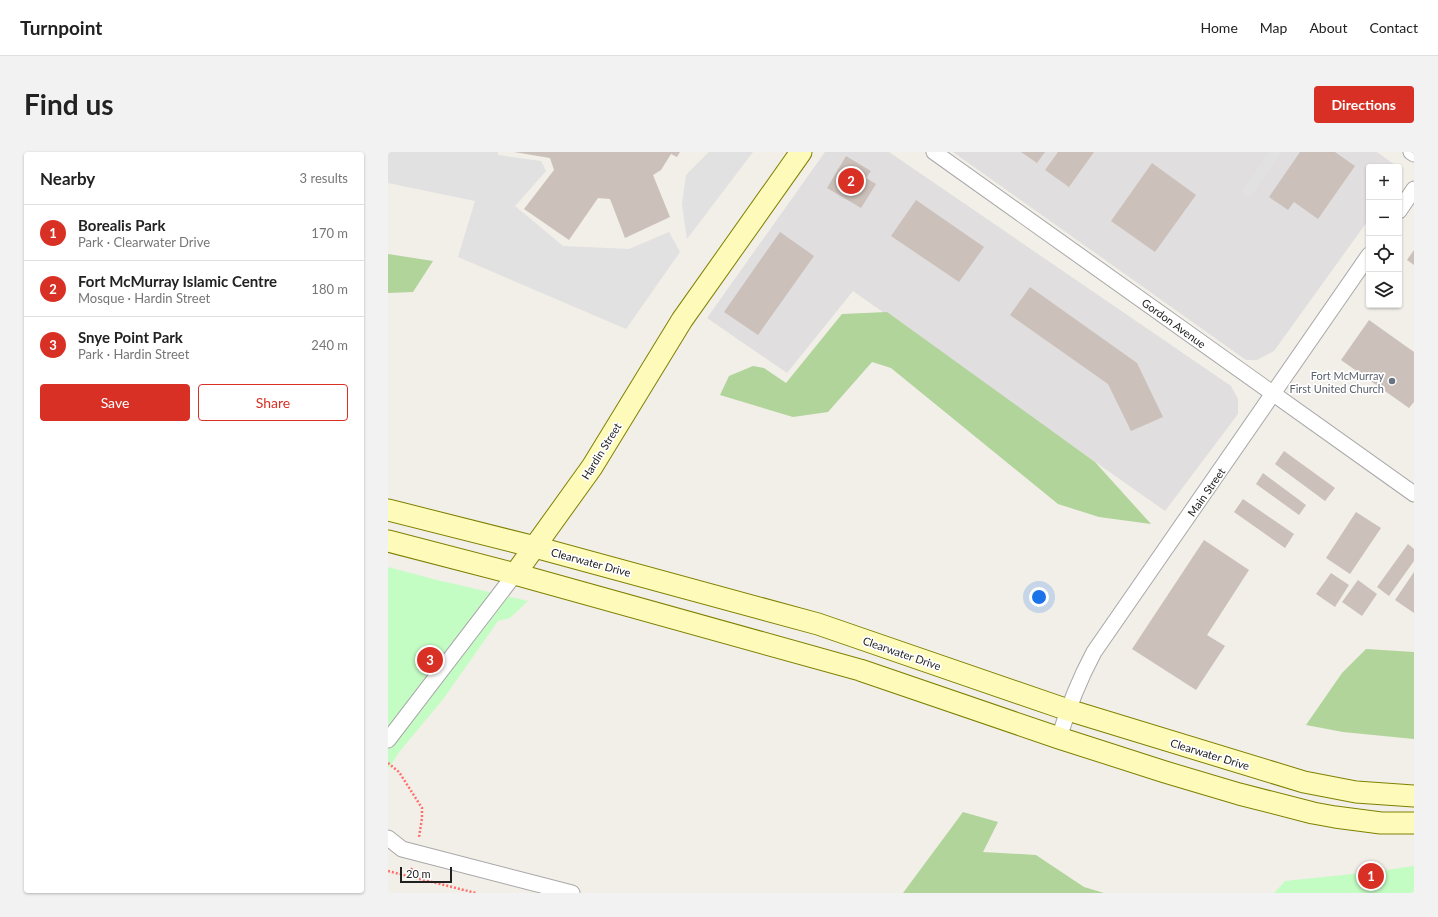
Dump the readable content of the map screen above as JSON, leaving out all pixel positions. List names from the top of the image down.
{
  "streets": {
    "main road": ["Hardin Street", "Clearwater Drive"],
    "street": ["Gordon Avenue", "Main Street"]
  },
  "crossings": [
    ["Gordon Avenue", "Main Street"],
    ["Hardin Street", "Clearwater Drive"],
    ["Main Street", "Clearwater Drive"]
  ],
  "places": ["Fort McMurray First United Church"],
  "scale_bar": "20 m",
  "page": {
    "header": "Turnpoint",
    "nav": [
      "Home",
      "Map",
      "About",
      "Contact"
    ],
    "buttons": [
      "Directions",
      ["Save", "Share"]
    ],
    "title": "Find us",
    "heading": ["Nearby", "3 results"],
    "map_buttons": ["+", "−"],
    "pins": ["2", "3", "1"],
    "list": [
      {
        "mark": "1",
        "name": "Borealis Park",
        "note": "Park · Clearwater Drive",
        "value": "170 m"
      },
      {
        "mark": "2",
        "name": "Fort McMurray Islamic Centre",
        "note": "Mosque · Hardin Street",
        "value": "180 m"
      },
      {
        "mark": "3",
        "name": "Snye Point Park",
        "note": "Park · Hardin Street",
        "value": "240 m"
      }
    ],
    "scale": "20 m"
  }
}
